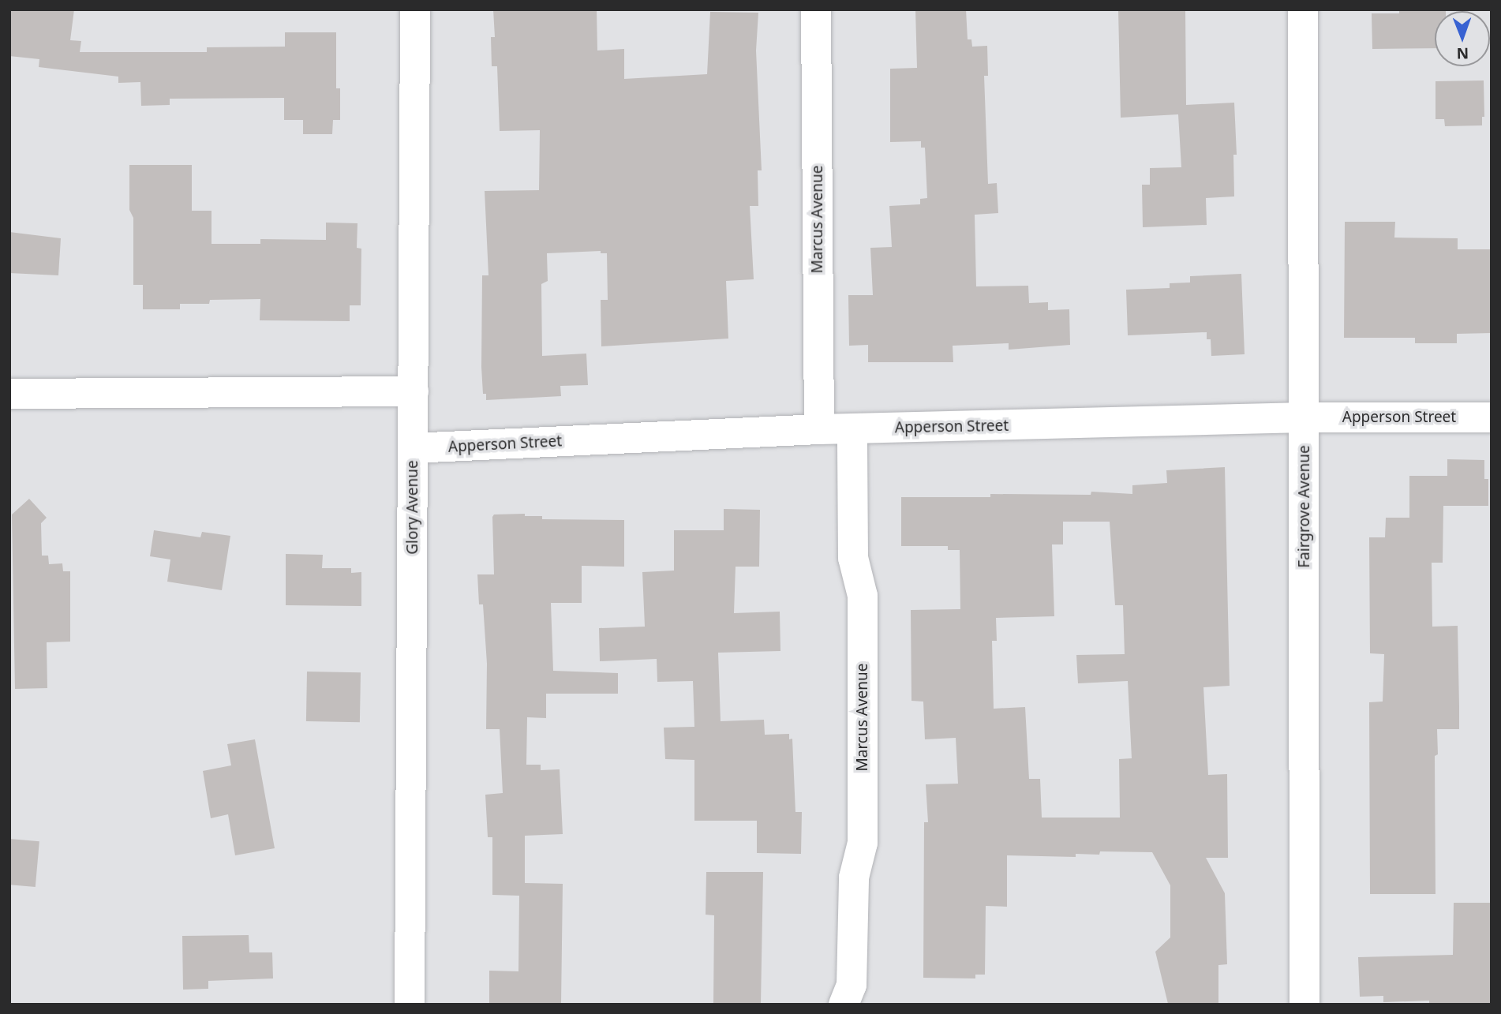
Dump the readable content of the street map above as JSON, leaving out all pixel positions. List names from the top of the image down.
{
  "streets": {
    "street": [
      "Marcus Avenue",
      "Apperson Street",
      "Fairgrove Avenue",
      "Glory Avenue"
    ]
  },
  "crossings": [
    ["Marcus Avenue", "Apperson Street"],
    ["Apperson Street", "Fairgrove Avenue"],
    ["Apperson Street", "Glory Avenue"]
  ],
  "north": "bottom"
}
